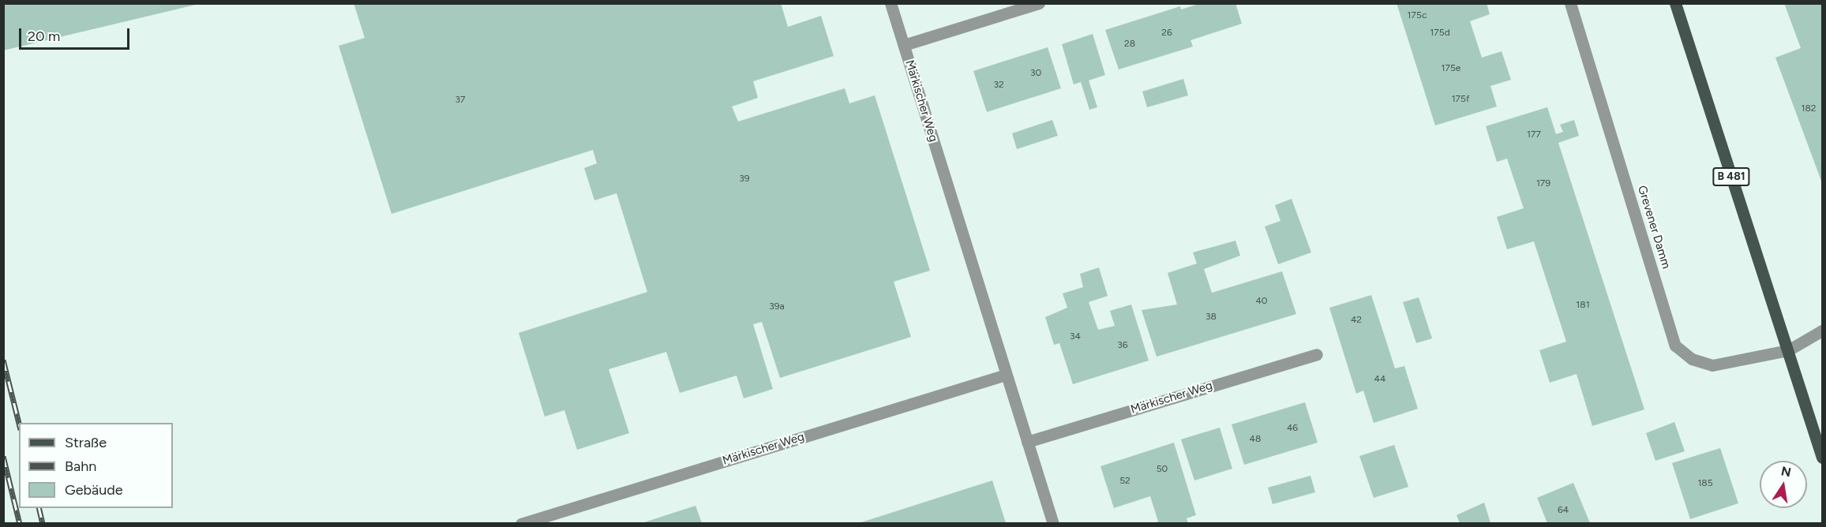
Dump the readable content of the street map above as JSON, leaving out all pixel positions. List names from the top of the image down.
{
  "streets": {
    "main road": ["B 481"],
    "street": ["Märkischer Weg", "Grevener Damm"]
  },
  "crossings": [
    ["B 481", "Grevener Damm"]
  ],
  "house_numbers": [
    "175c",
    "26",
    "175d",
    "28",
    "175e",
    "30",
    "32",
    "175f",
    "37",
    "182",
    "177",
    "39",
    "179",
    "40",
    "181",
    "39a",
    "38",
    "42",
    "34",
    "36",
    "44",
    "46",
    "48",
    "50",
    "52",
    "185",
    "64"
  ],
  "legend": ["Straße", "Bahn", "Gebäude"],
  "scale_bar": "20 m",
  "north": "top"
}
